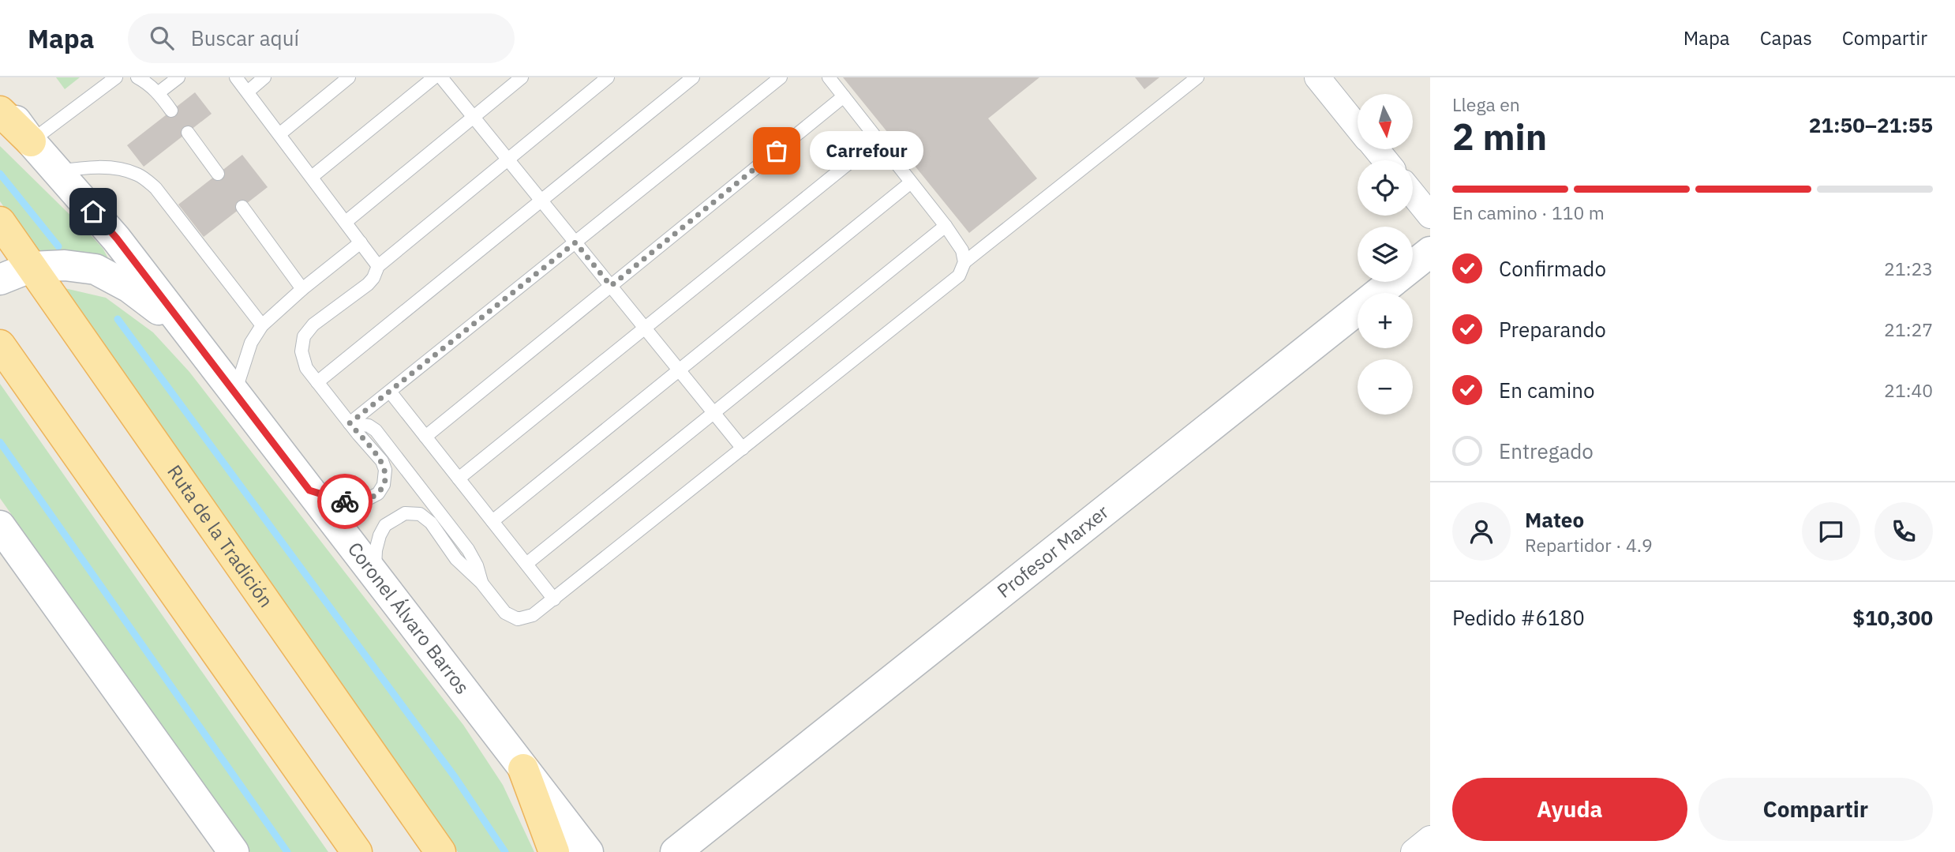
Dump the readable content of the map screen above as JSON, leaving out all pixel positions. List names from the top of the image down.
{
  "streets": {
    "main road": ["Ruta de la Tradición", "Profesor Marxer", "Coronel Álvaro Barros"]
  },
  "places": ["Carrefour"],
  "north": "bottom",
  "page": {
    "header": "Mapa",
    "search": "Buscar aquí",
    "nav": ["Mapa", "Capas", "Compartir"],
    "heading": ["2 min", "Llega en", "21:50–21:55"],
    "panel": [
      "Mateo",
      "Repartidor · 4.9",
      "Pedido #6180",
      "$10,300"
    ],
    "map_buttons": ["+", "−"],
    "bubble": "Carrefour",
    "bar": "En camino · 110 m",
    "list": [
      ["Confirmado", "21:23"],
      ["Preparando", "21:27"],
      ["En camino", "21:40"],
      "Entregado"
    ],
    "buttons": ["Ayuda", "Compartir"]
  }
}
